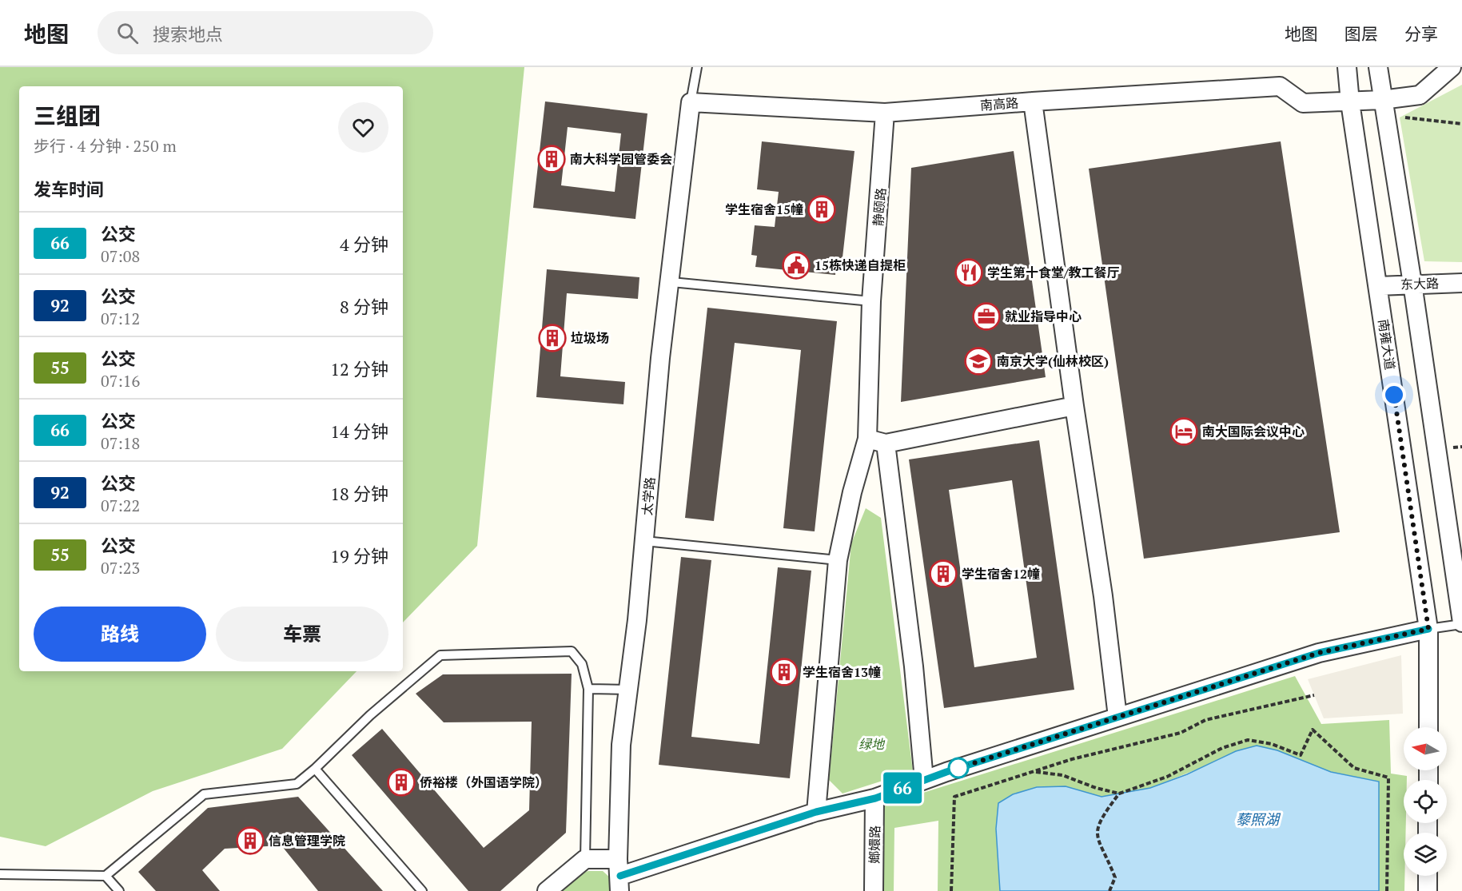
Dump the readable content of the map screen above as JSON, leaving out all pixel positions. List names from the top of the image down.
{
  "streets": {
    "street": [
      "南高路",
      "静颐路",
      "东大路",
      "南雍大道",
      "太学路",
      "嫏嬛路"
    ]
  },
  "crossings": [
    ["南高路", "静颐路"],
    ["南高路", "南雍大道"],
    ["南高路", "太学路"],
    ["东大路", "南雍大道"]
  ],
  "water": ["藜照湖"],
  "parks": ["绿地"],
  "places": {
    "building": [
      "南大科学园管委会",
      "学生宿舍15幢",
      "垃圾场",
      "学生宿舍12幢",
      "学生宿舍13幢",
      "侨裕楼（外国语学院）",
      "信息管理学院"
    ],
    "public building": ["15栋快递自提柜"],
    "restaurant": ["学生第十食堂/教工餐厅"],
    "office": ["就业指导中心"],
    "school or university": ["南京大学(仙林校区)"],
    "hotel": ["南大国际会议中心"]
  },
  "lines": ["bus line 66"],
  "north": "left",
  "page": {
    "header": "地图",
    "search": "搜索地点",
    "nav": ["地图", "图层", "分享"],
    "on_map": "66",
    "heading": [
      ["三组团", "步行 · 4 分钟 · 250 m"],
      "发车时间"
    ],
    "list": [
      {
        "mark": "66",
        "name": "公交",
        "note": "07:08",
        "value": "4 分钟"
      },
      {
        "mark": "92",
        "name": "公交",
        "note": "07:12",
        "value": "8 分钟"
      },
      {
        "mark": "55",
        "name": "公交",
        "note": "07:16",
        "value": "12 分钟"
      },
      {
        "mark": "66",
        "name": "公交",
        "note": "07:18",
        "value": "14 分钟"
      },
      {
        "mark": "92",
        "name": "公交",
        "note": "07:22",
        "value": "18 分钟"
      },
      {
        "mark": "55",
        "name": "公交",
        "note": "07:23",
        "value": "19 分钟"
      }
    ],
    "buttons": ["路线", "车票"]
  }
}
